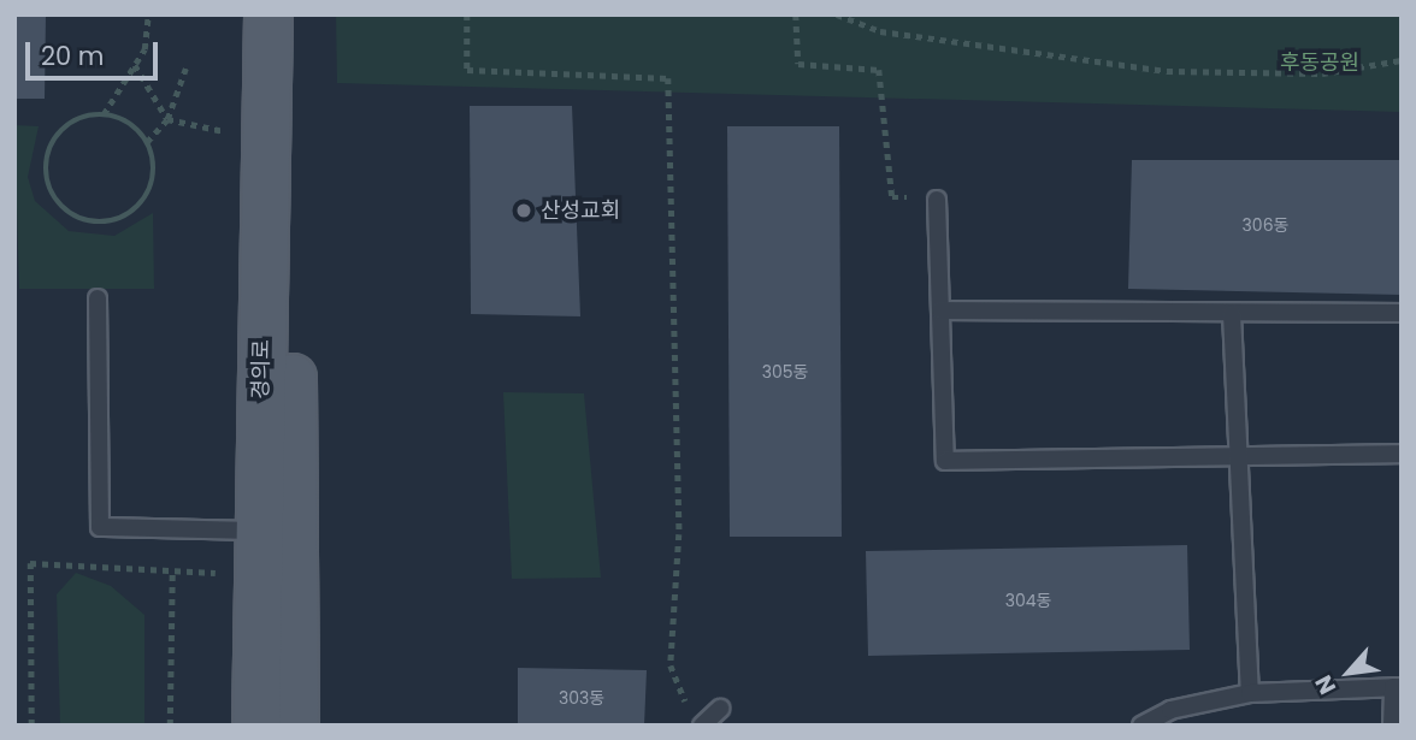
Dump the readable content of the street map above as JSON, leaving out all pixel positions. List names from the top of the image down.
{
  "streets": {
    "main road": ["경의로"]
  },
  "parks": ["후동공원"],
  "places": ["산성교회"],
  "house_numbers": [
    "306동",
    "305동",
    "304동",
    "303동"
  ],
  "scale_bar": "20 m",
  "north": "bottom left"
}
